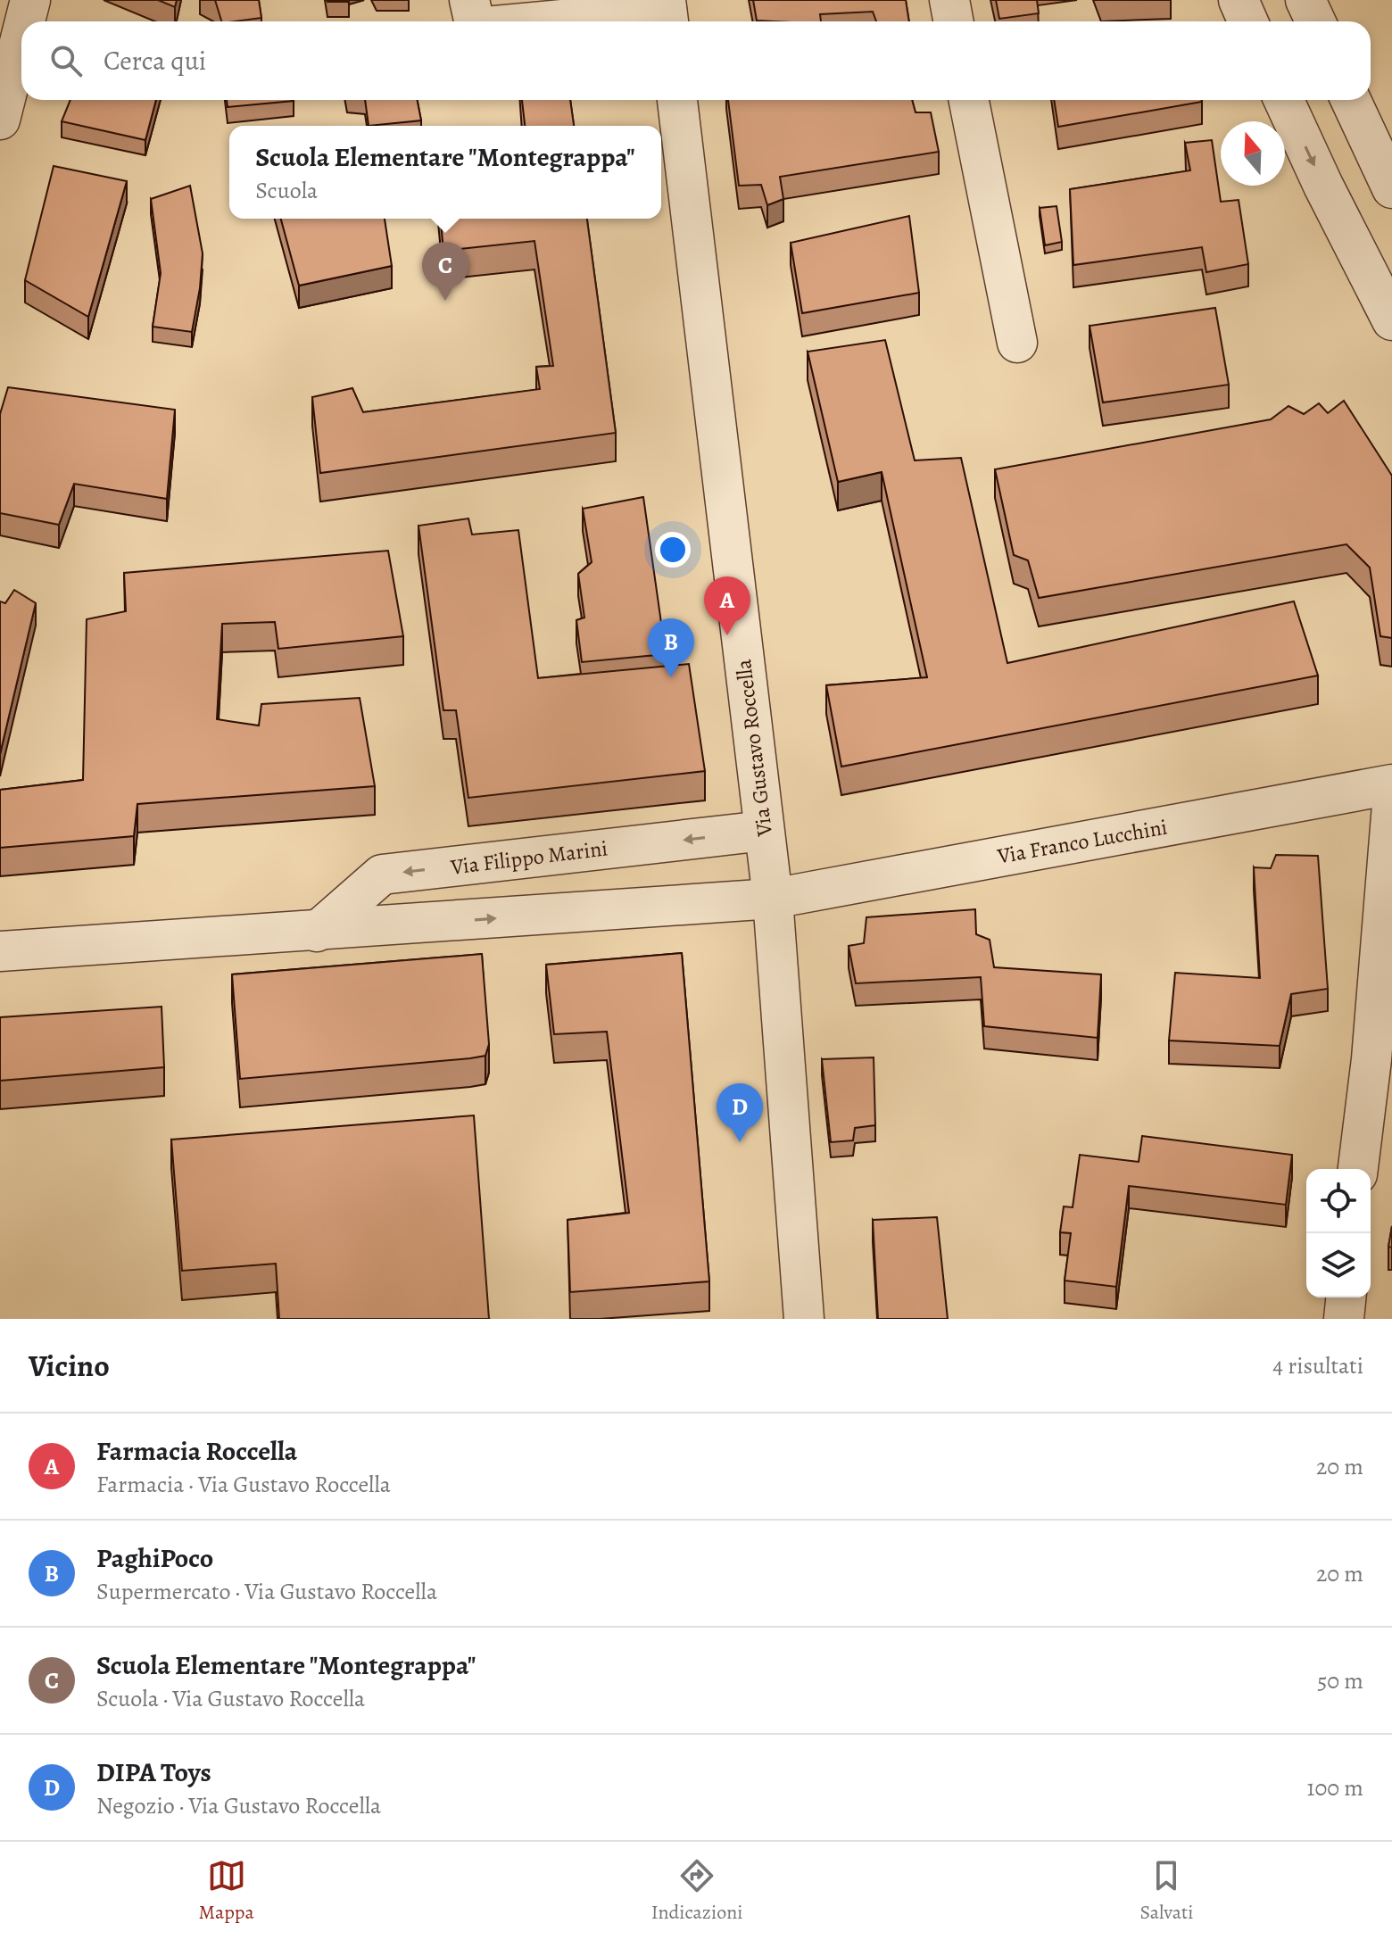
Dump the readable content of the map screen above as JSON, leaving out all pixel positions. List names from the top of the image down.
{
  "streets": {
    "street": ["Via Gustavo Roccella", "Via Franco Lucchini", "Via Filippo Marini"]
  },
  "crossings": [
    ["Via Gustavo Roccella", "Via Franco Lucchini"],
    ["Via Gustavo Roccella", "Via Filippo Marini"]
  ],
  "north": "top",
  "page": {
    "search": "Cerca qui",
    "popup": ["Scuola Elementare \"Montegrappa\"", "Scuola"],
    "pins": [
      "C",
      "A",
      "B",
      "D"
    ],
    "heading": ["Vicino", "4 risultati"],
    "list": [
      {
        "mark": "A",
        "name": "Farmacia Roccella",
        "note": "Farmacia · Via Gustavo Roccella",
        "value": "20 m"
      },
      {
        "mark": "B",
        "name": "PaghiPoco",
        "note": "Supermercato · Via Gustavo Roccella",
        "value": "20 m"
      },
      {
        "mark": "C",
        "name": "Scuola Elementare \"Montegrappa\"",
        "note": "Scuola · Via Gustavo Roccella",
        "value": "50 m"
      },
      {
        "mark": "D",
        "name": "DIPA Toys",
        "note": "Negozio · Via Gustavo Roccella",
        "value": "100 m"
      }
    ],
    "nav": ["Mappa", "Indicazioni", "Salvati"]
  }
}
